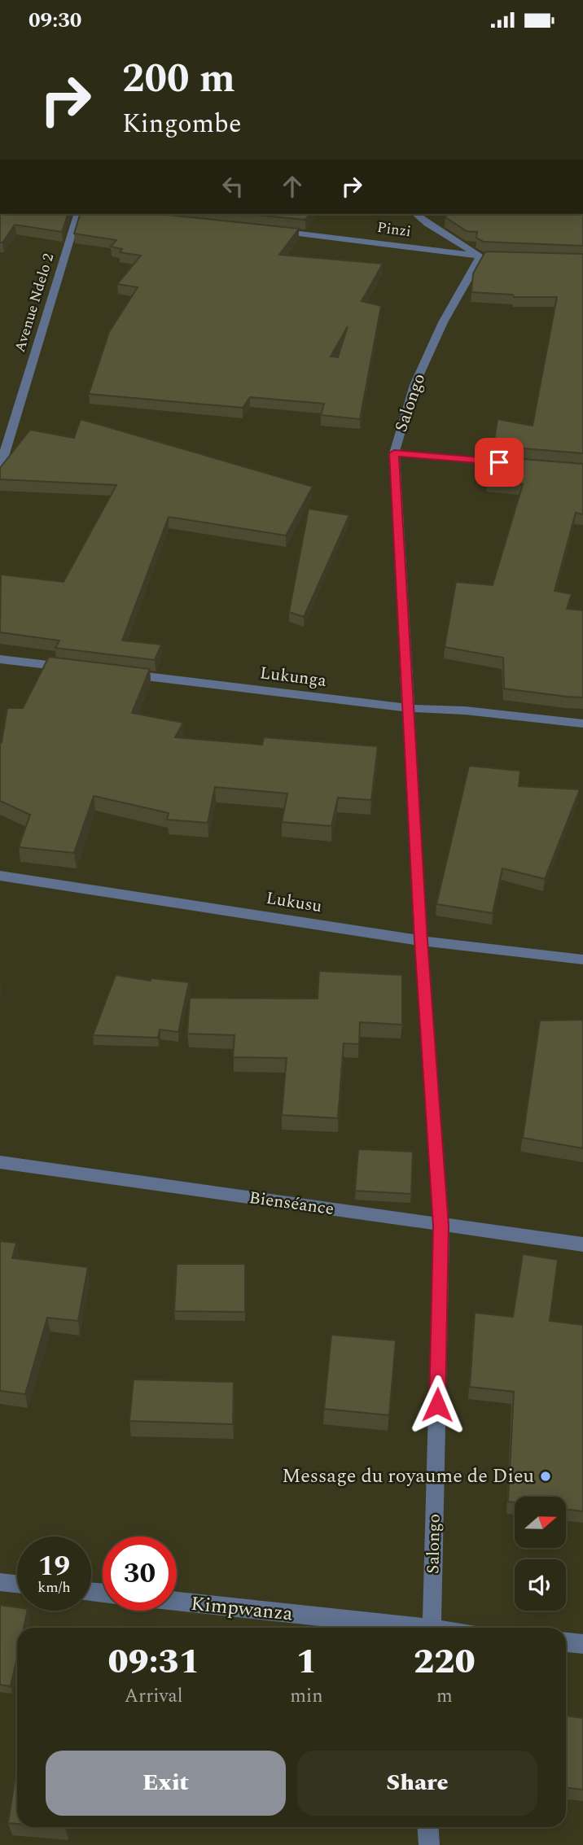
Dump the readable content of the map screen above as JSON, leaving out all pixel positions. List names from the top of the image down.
{
  "streets": {
    "street": [
      "Pinzi",
      "Avenue Ndelo 2",
      "Salongo",
      "Lukunga",
      "Lukusu",
      "Bienséance",
      "Kimpwanza"
    ]
  },
  "crossings": [
    ["Pinzi", "Salongo"],
    ["Salongo", "Lukunga"],
    ["Salongo", "Lukusu"],
    ["Salongo", "Bienséance"]
  ],
  "places": ["Message du royaume de Dieu"],
  "north": "right",
  "page": {
    "status": "09:30",
    "turn": ["200 m", "Kingombe"],
    "speed": "19 km/h",
    "limit": "30",
    "eta": [
      "09:31",
      "Arrival",
      "1",
      "min",
      "220",
      "m"
    ],
    "buttons": ["Exit", "Share"]
  }
}
